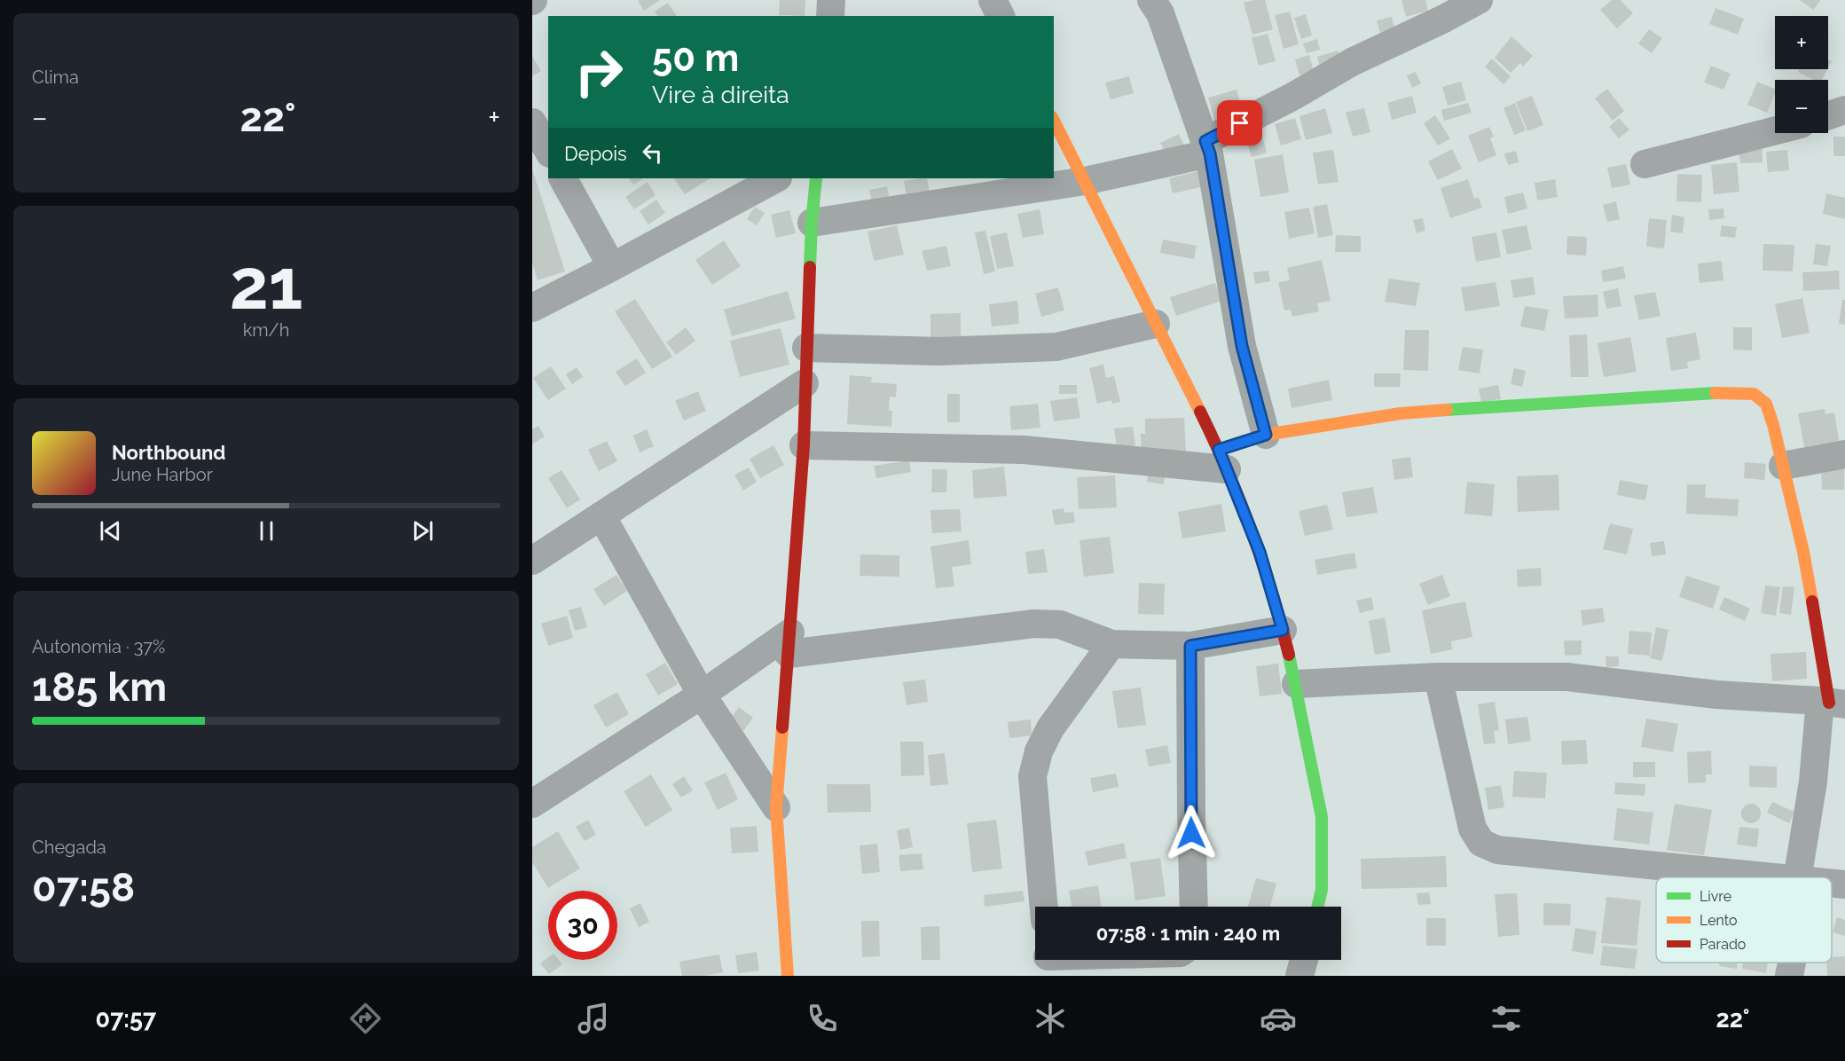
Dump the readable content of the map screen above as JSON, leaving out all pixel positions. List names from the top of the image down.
{
  "legend": ["Livre", "Lento", "Parado"],
  "page": {
    "tile": [
      "Clima",
      ["21", "km/h"],
      ["Autonomia · 37%", "185 km"],
      ["Chegada", "07:58"]
    ],
    "map_buttons": ["+", "−"],
    "turn": ["50 m", "Vire à direita"],
    "heat": ["−", "22°", "+"],
    "then": "Depois",
    "song": ["Northbound", "June Harbor"],
    "limit": "30",
    "trip": "07:58 · 1 min · 240 m",
    "tabs": ["07:57", "22°"]
  }
}
